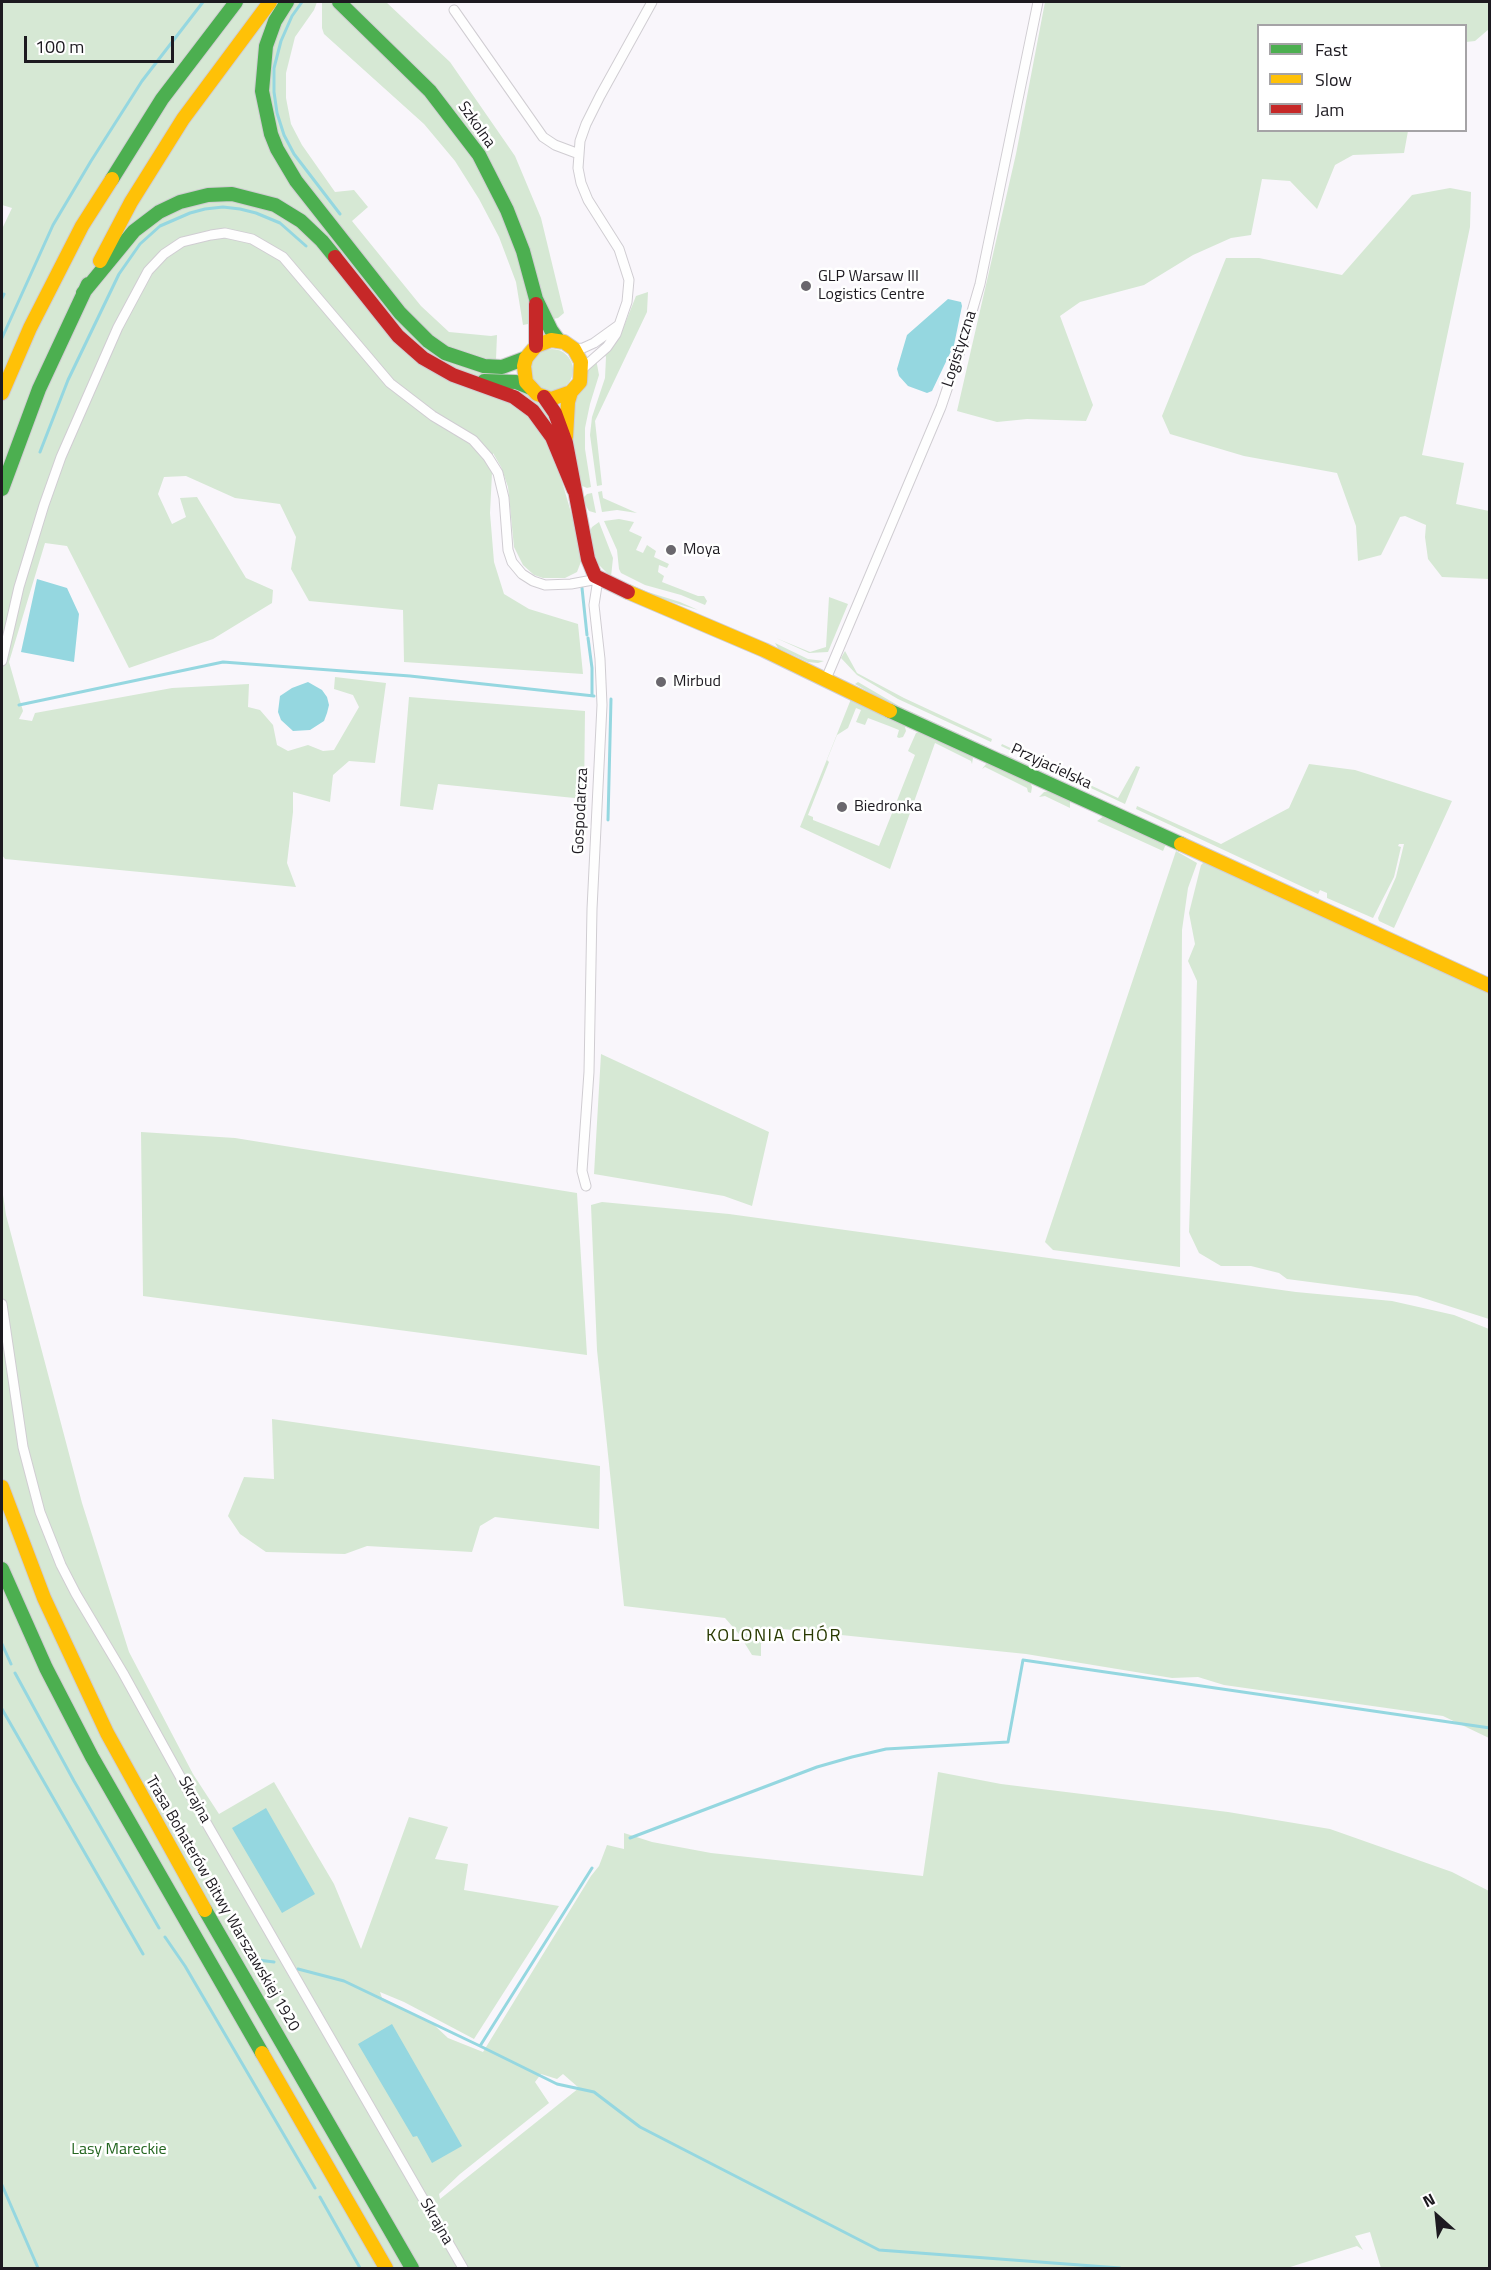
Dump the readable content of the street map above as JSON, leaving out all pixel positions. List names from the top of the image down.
{
  "streets": {
    "main road": ["Szkolna", "Przyjacielska", "Trasa Bohaterów Bitwy Warszawskiej 1920"],
    "street": ["Logistyczna", "Gospodarcza", "Skrajna"]
  },
  "crossings": [
    ["Logistyczna", "Przyjacielska"],
    ["Przyjacielska", "Gospodarcza"]
  ],
  "districts": ["KOLONIA CHÓR"],
  "parks": ["Lasy Mareckie"],
  "places": [
    "GLP Warsaw III Logistics Centre",
    "Moya",
    "Mirbud",
    "Biedronka"
  ],
  "legend": ["Fast", "Slow", "Jam"],
  "scale_bar": "100 m",
  "north": "top left"
}
